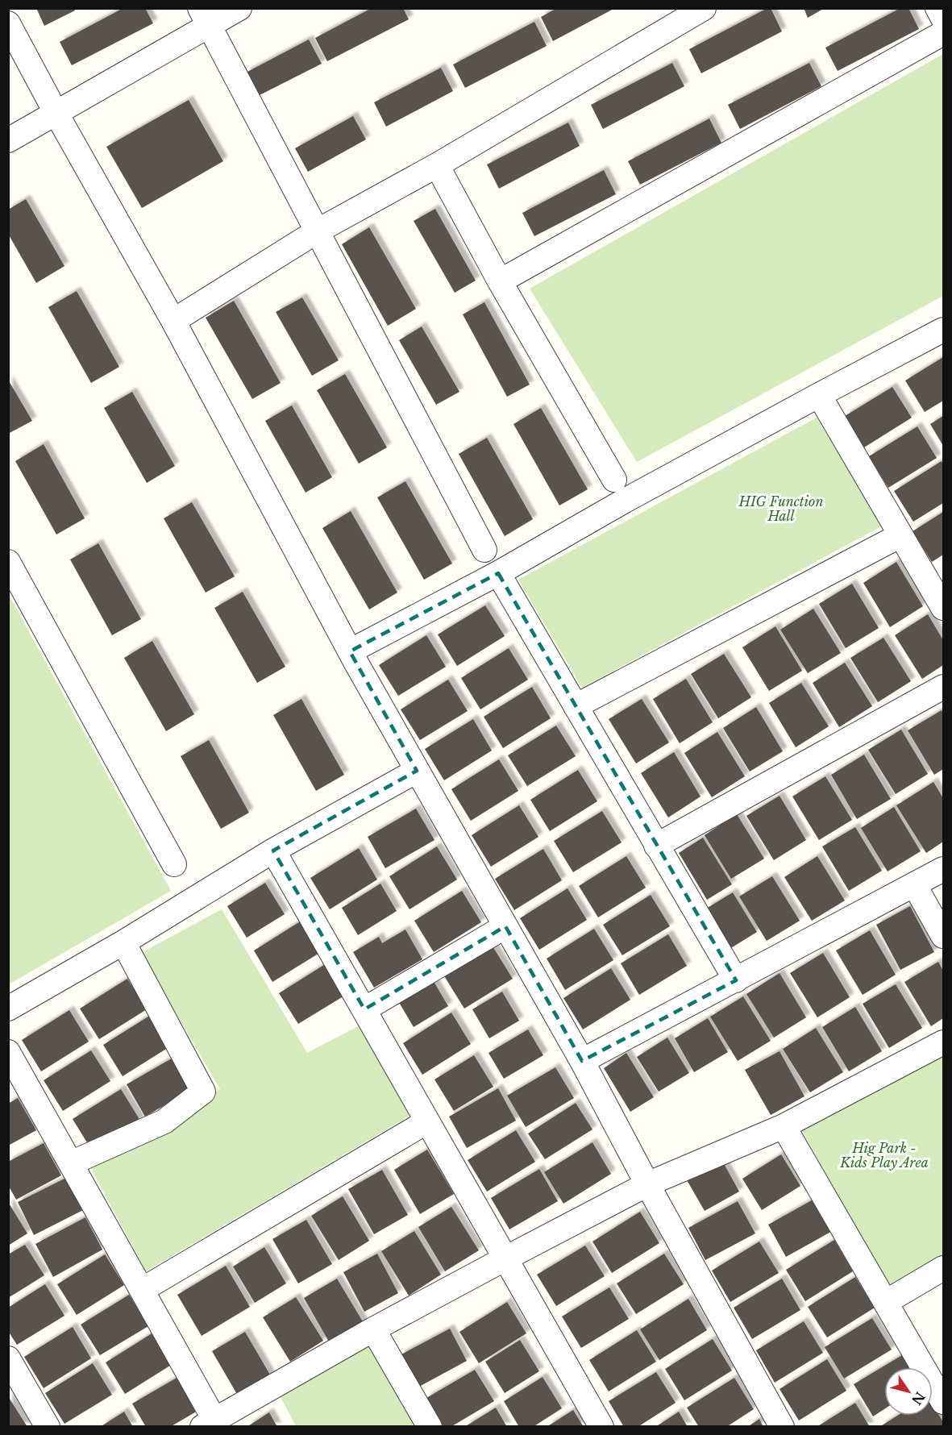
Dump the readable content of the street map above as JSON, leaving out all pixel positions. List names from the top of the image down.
{
  "parks": ["HIG Function Hall", "Hig Park - Kids Play Area"],
  "north": "bottom right"
}
